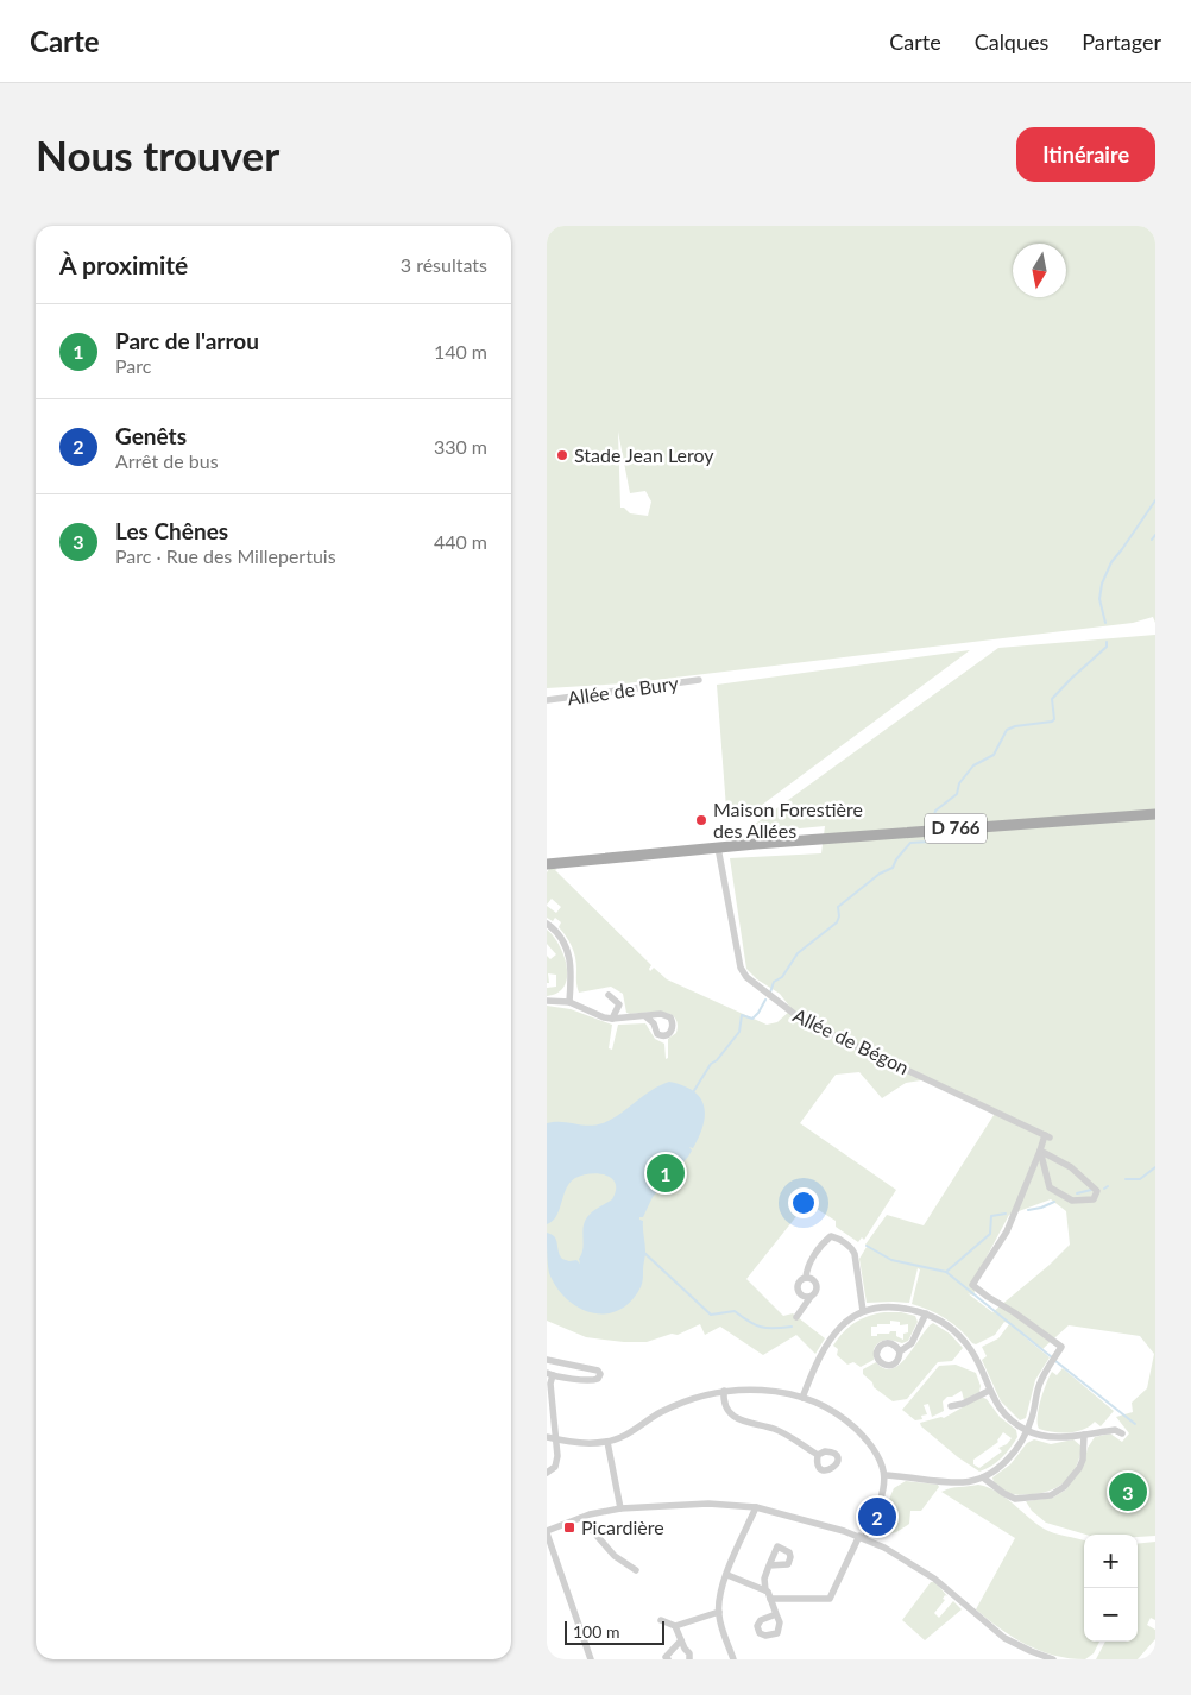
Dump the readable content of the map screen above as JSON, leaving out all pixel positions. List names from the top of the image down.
{
  "streets": {
    "main road": ["D 766"],
    "street": ["Allée de Bury", "Allée de Bégon"]
  },
  "crossings": [
    ["D 766", "Allée de Bégon"]
  ],
  "places": {
    "other": ["Stade Jean Leroy", "Maison Forestière des Allées"],
    "transit": ["Picardière"]
  },
  "scale_bar": "100 m",
  "north": "bottom",
  "page": {
    "header": "Carte",
    "nav": ["Carte", "Calques", "Partager"],
    "buttons": "Itinéraire",
    "title": "Nous trouver",
    "heading": ["À proximité", "3 résultats"],
    "list": [
      {
        "mark": "1",
        "name": "Parc de l'arrou",
        "note": "Parc",
        "value": "140 m"
      },
      {
        "mark": "2",
        "name": "Genêts",
        "note": "Arrêt de bus",
        "value": "330 m"
      },
      {
        "mark": "3",
        "name": "Les Chênes",
        "note": "Parc · Rue des Millepertuis",
        "value": "440 m"
      }
    ],
    "pins": ["1", "3", "2"],
    "map_buttons": ["+", "−"],
    "scale": "100 m"
  }
}
